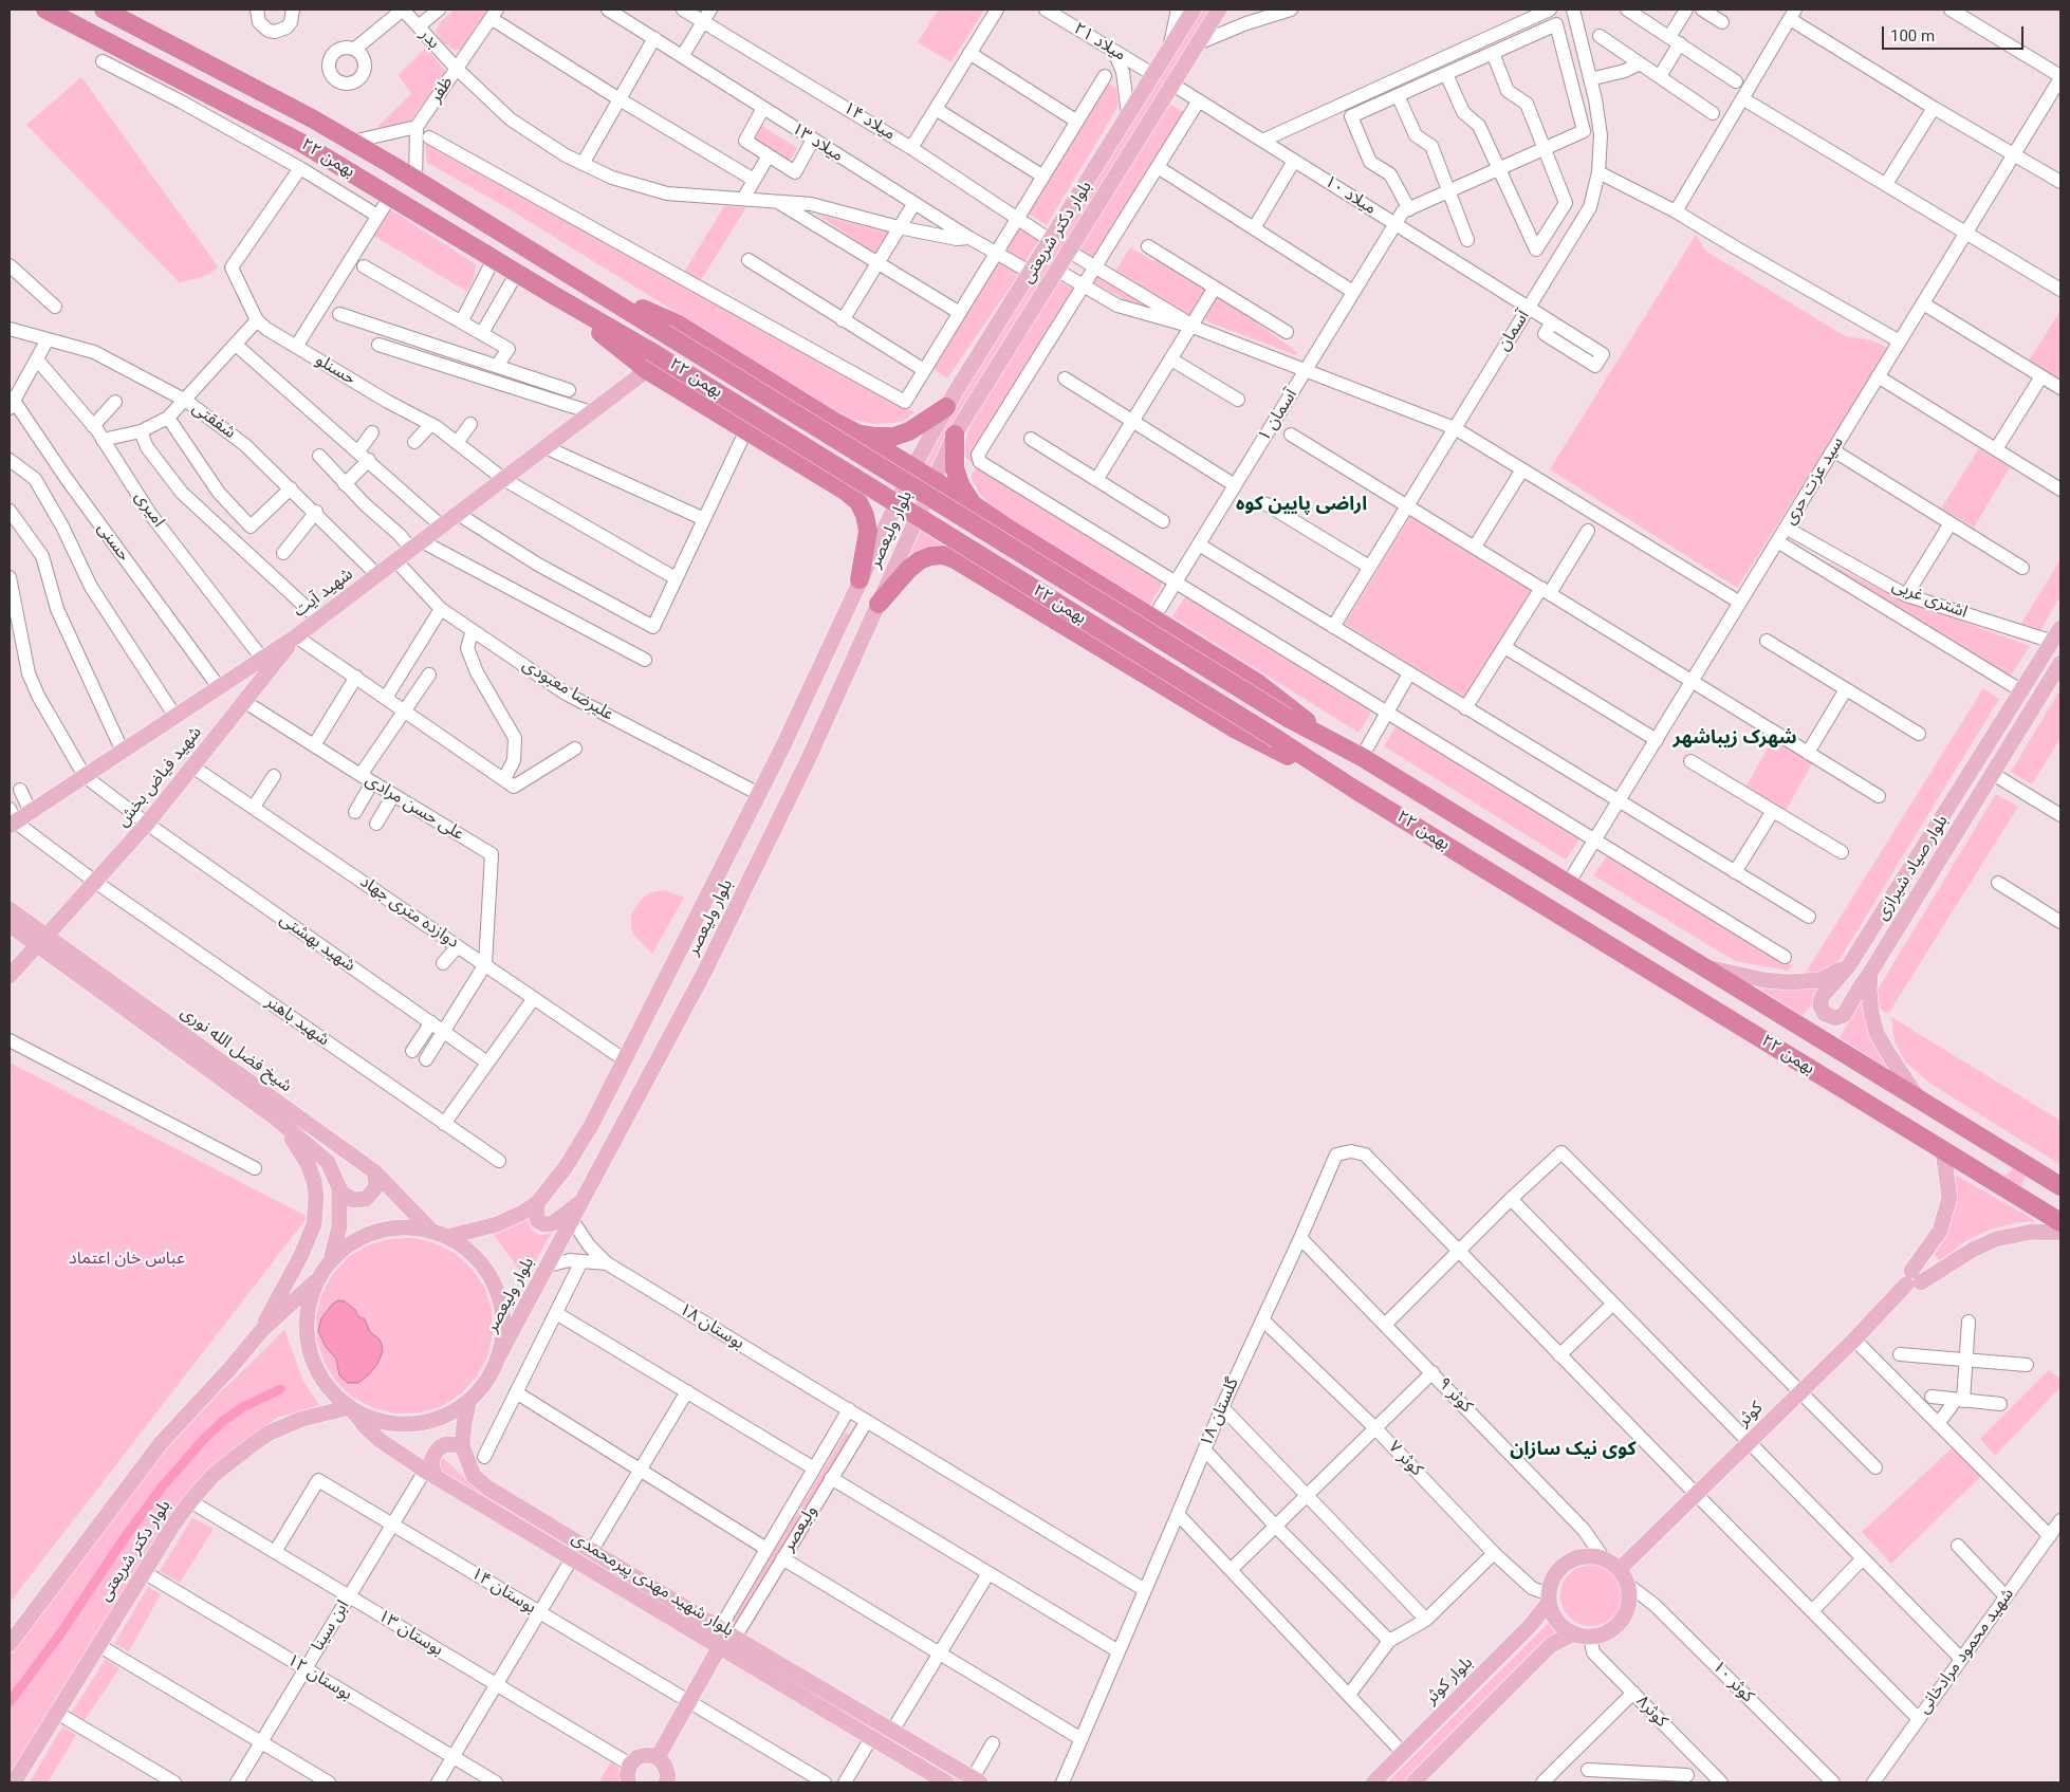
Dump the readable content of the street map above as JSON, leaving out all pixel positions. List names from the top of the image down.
{
  "streets": {
    "highway": ["۲۲ بهمن"],
    "main road": [
      "بلوار دکتر شریعتی",
      "بلوار ولیعصر",
      "شهید آیت",
      "شهید فیاض بخش",
      "بلوار صیاد شیرازی",
      "شیخ فضل الله نوری",
      "کوثر",
      "بلوار شهید مهدی پیرمحمدی",
      "بلوار کوثر"
    ],
    "street": [
      "بدر",
      "میلاد ۲۱",
      "ظفر",
      "میلاد ۱۴",
      "میلاد ۱۳",
      "میلاد ۱۰",
      "آسمان",
      "حسنلو",
      "آسمان ۱",
      "شفقتی",
      "سید عزت حری",
      "امیری",
      "حسنی",
      "اشتری غربی",
      "علیرضا معبودی",
      "علی حسن مرادی",
      "دوازده متری جهاد",
      "شهید بهشتی",
      "شهید باهنر",
      "بوستان ۱۸",
      "کوثر ۹",
      "گلستان ۱۸",
      "کوثر ۷",
      "ولیعصر",
      "بوستان ۱۴",
      "ابن سینا",
      "بوستان ۱۳",
      "شهید محمود مرادخانی",
      "بوستان ۱۲",
      "کوثر ۱۰",
      "کوثر۸"
    ]
  },
  "crossings": [
    ["بدر", "ظفر"],
    ["بدر", "میلاد ۱۳"],
    ["میلاد ۲۱", "بلوار دکتر شریعتی"],
    ["میلاد ۱۴", "بلوار دکتر شریعتی"],
    ["میلاد ۱۳", "بلوار دکتر شریعتی"],
    ["۲۲ بهمن", "سید عزت حری"],
    ["میلاد ۱۰", "بلوار دکتر شریعتی"],
    ["میلاد ۱۰", "آسمان"],
    ["میلاد ۱۰", "آسمان ۱"],
    ["بلوار دکتر شریعتی", "بلوار ولیعصر"],
    ["بلوار دکتر شریعتی", "بلوار شهید مهدی پیرمحمدی"],
    ["بلوار دکتر شریعتی", "بوستان ۱۳"],
    ["بلوار دکتر شریعتی", "بوستان ۱۲"],
    ["حسنلو", "شهید آیت"],
    ["شفقتی", "شهید آیت"],
    ["سید عزت حری", "اشتری غربی"],
    ["امیری", "شهید آیت"],
    ["بلوار ولیعصر", "علیرضا معبودی"],
    ["بلوار ولیعصر", "دوازده متری جهاد"],
    ["بلوار ولیعصر", "بوستان ۱۸"],
    ["حسنی", "شهید آیت"],
    ["شهید آیت", "علیرضا معبودی"],
    ["شهید آیت", "شهید فیاض بخش"],
    ["شهید آیت", "شهید بهشتی"],
    ["شهید آیت", "شهید باهنر"],
    ["اشتری غربی", "بلوار صیاد شیرازی"],
    ["شهید فیاض بخش", "علی حسن مرادی"],
    ["شهید فیاض بخش", "دوازده متری جهاد"],
    ["شهید فیاض بخش", "شهید بهشتی"],
    ["شهید فیاض بخش", "شهید باهنر"],
    ["شهید فیاض بخش", "شیخ فضل الله نوری"],
    ["علی حسن مرادی", "دوازده متری جهاد"],
    ["بوستان ۱۸", "ولیعصر"],
    ["کوثر ۹", "گلستان ۱۸"],
    ["کوثر ۹", "کوثر"],
    ["کوثر ۹", "کوثر ۷"],
    ["کوثر ۹", "بلوار کوثر"],
    ["کوثر ۹", "کوثر ۱۰"],
    ["کوثر ۹", "کوثر۸"],
    ["گلستان ۱۸", "کوثر ۷"],
    ["کوثر", "کوثر ۷"],
    ["کوثر", "بلوار کوثر"],
    ["کوثر", "کوثر ۱۰"],
    ["کوثر", "کوثر۸"],
    ["کوثر ۷", "بلوار کوثر"],
    ["کوثر ۷", "کوثر ۱۰"],
    ["کوثر ۷", "کوثر۸"],
    ["ولیعصر", "بلوار شهید مهدی پیرمحمدی"],
    ["بلوار شهید مهدی پیرمحمدی", "ابن سینا"],
    ["بوستان ۱۴", "ابن سینا"],
    ["بوستان ۱۴", "بوستان ۱۳"],
    ["ابن سینا", "بوستان ۱۳"],
    ["ابن سینا", "بوستان ۱۲"],
    ["بلوار کوثر", "کوثر ۱۰"],
    ["بلوار کوثر", "کوثر۸"],
    ["کوثر ۱۰", "کوثر۸"]
  ],
  "districts": ["اراضی پایین کوه", "شهرک زیباشهر", "کوی نیک سازان"],
  "parks": ["عباس خان اعتماد"],
  "scale_bar": "100 m"
}
